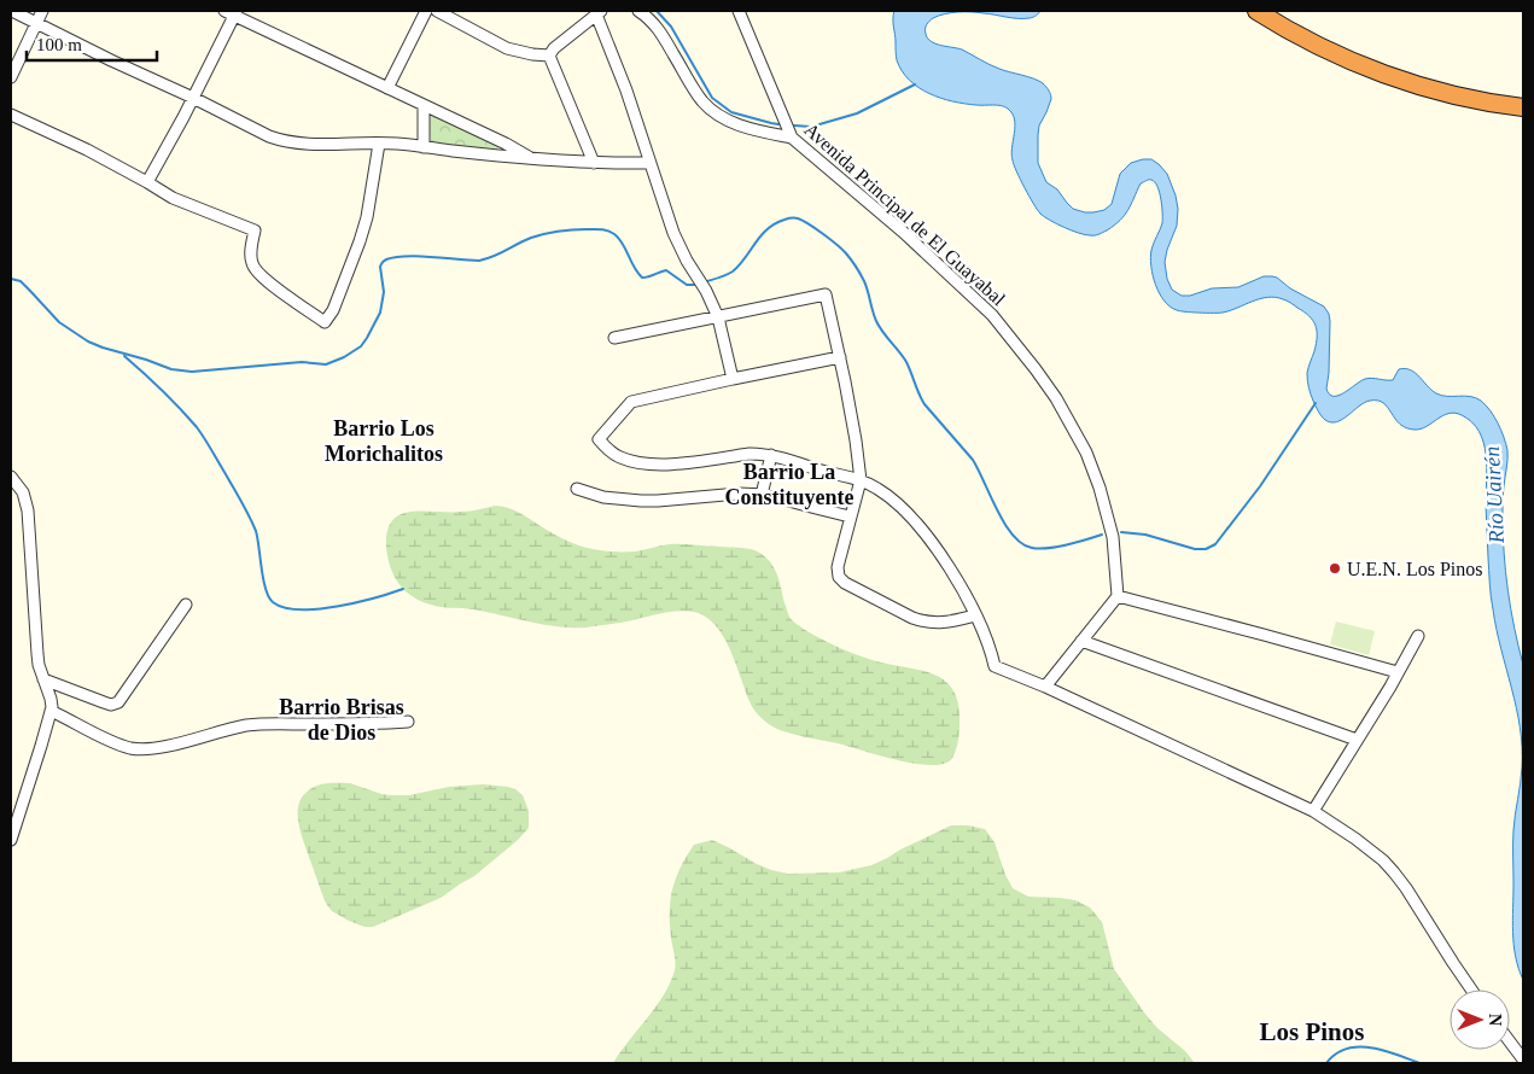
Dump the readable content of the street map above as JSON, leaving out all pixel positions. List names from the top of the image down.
{
  "streets": {
    "street": ["Avenida Principal de El Guayabal"]
  },
  "districts": [
    "Barrio Los Morichalitos",
    "Barrio La Constituyente",
    "Barrio Brisas de Dios",
    "Los Pinos"
  ],
  "water": ["Río Uairén"],
  "places": ["U.E.N. Los Pinos"],
  "scale_bar": "100 m",
  "north": "right"
}
